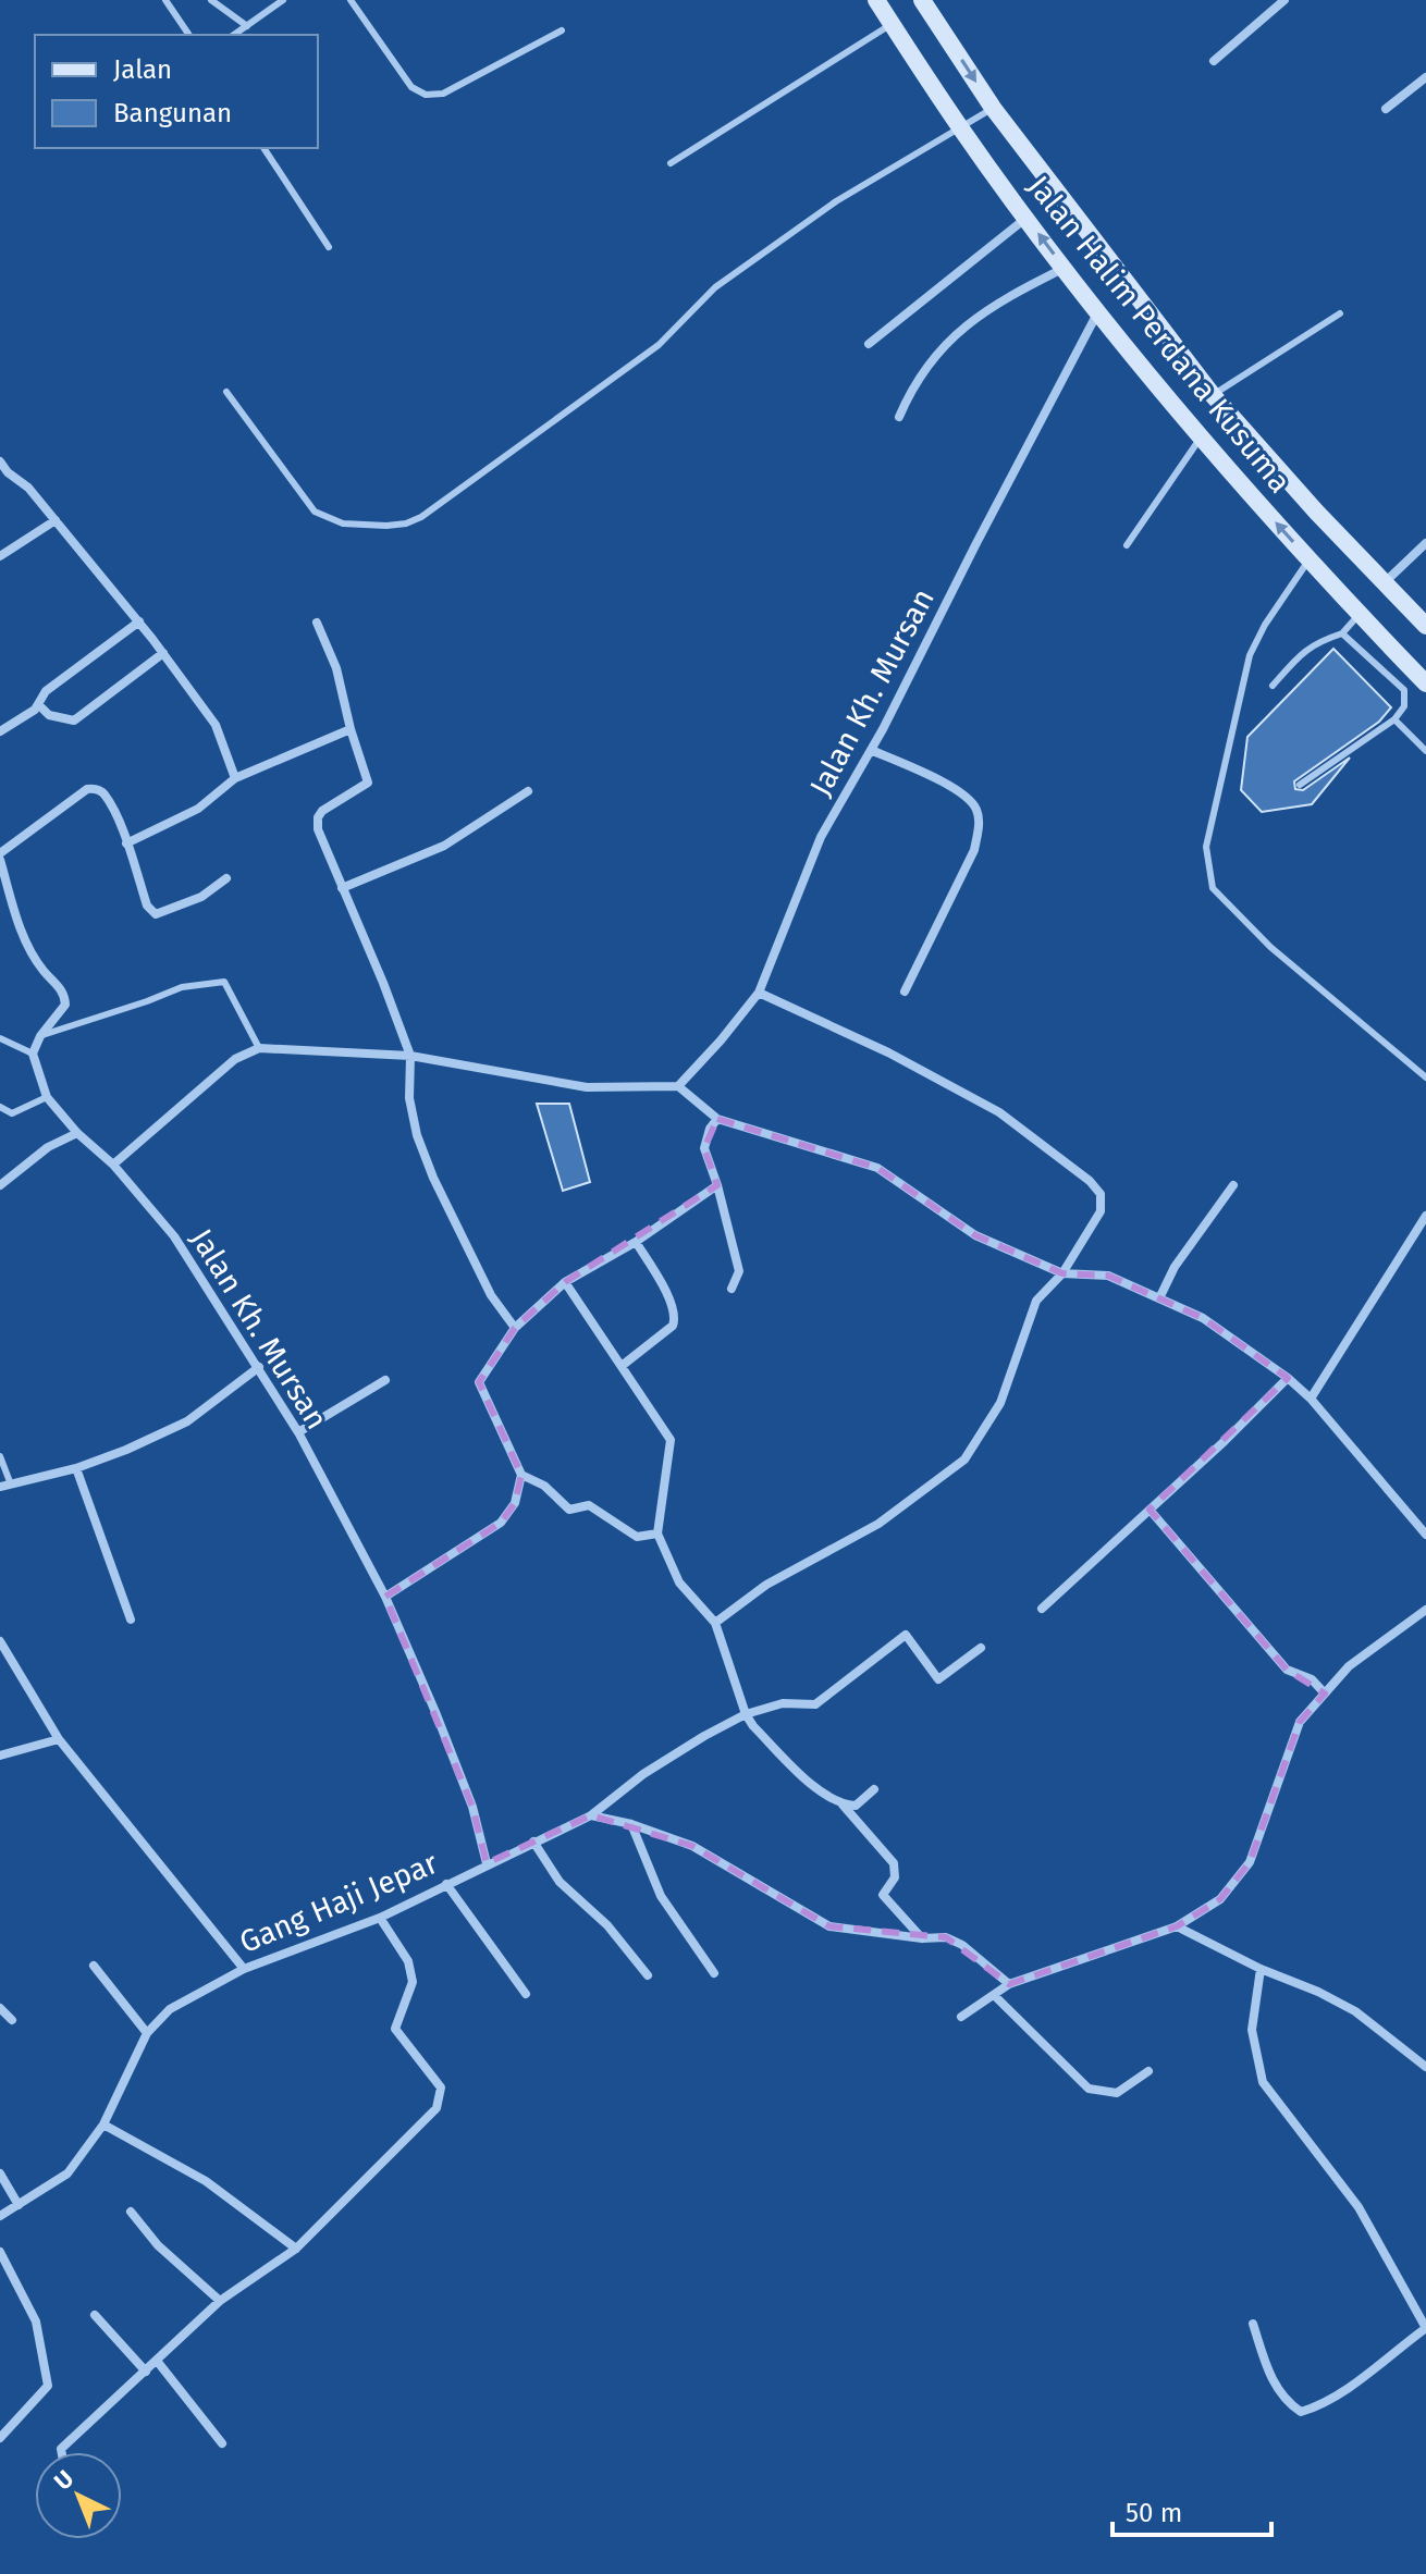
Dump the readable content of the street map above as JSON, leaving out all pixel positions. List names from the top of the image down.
{
  "streets": {
    "main road": ["Jalan Halim Perdana Kusuma"],
    "street": ["Jalan Kh. Mursan", "Gang Haji Jepar"]
  },
  "crossings": [
    ["Jalan Halim Perdana Kusuma", "Jalan Kh. Mursan"],
    ["Jalan Kh. Mursan", "Gang Haji Jepar"]
  ],
  "legend": ["Jalan", "Bangunan"],
  "scale_bar": "50 m",
  "north": "top left"
}
